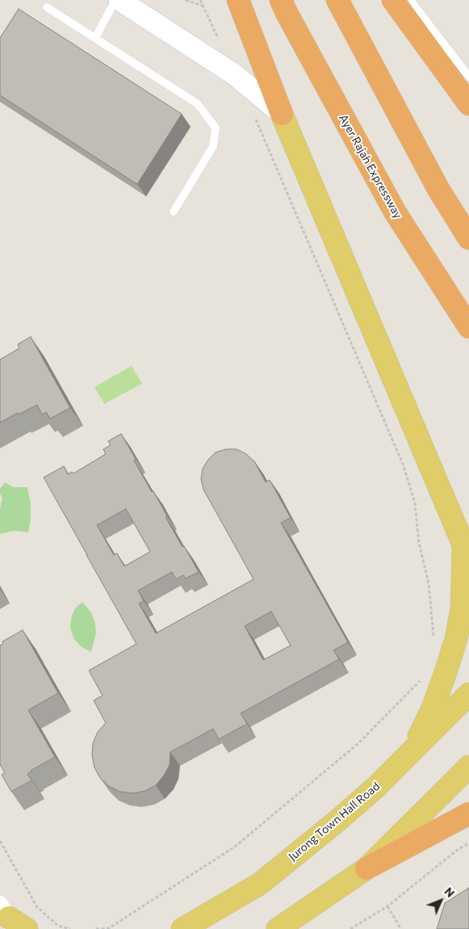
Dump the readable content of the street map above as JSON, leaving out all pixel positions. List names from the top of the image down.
{
  "streets": {
    "highway": ["Ayer Rajah Expressway"],
    "main road": ["Jurong Town Hall Road"]
  },
  "north": "top right"
}
